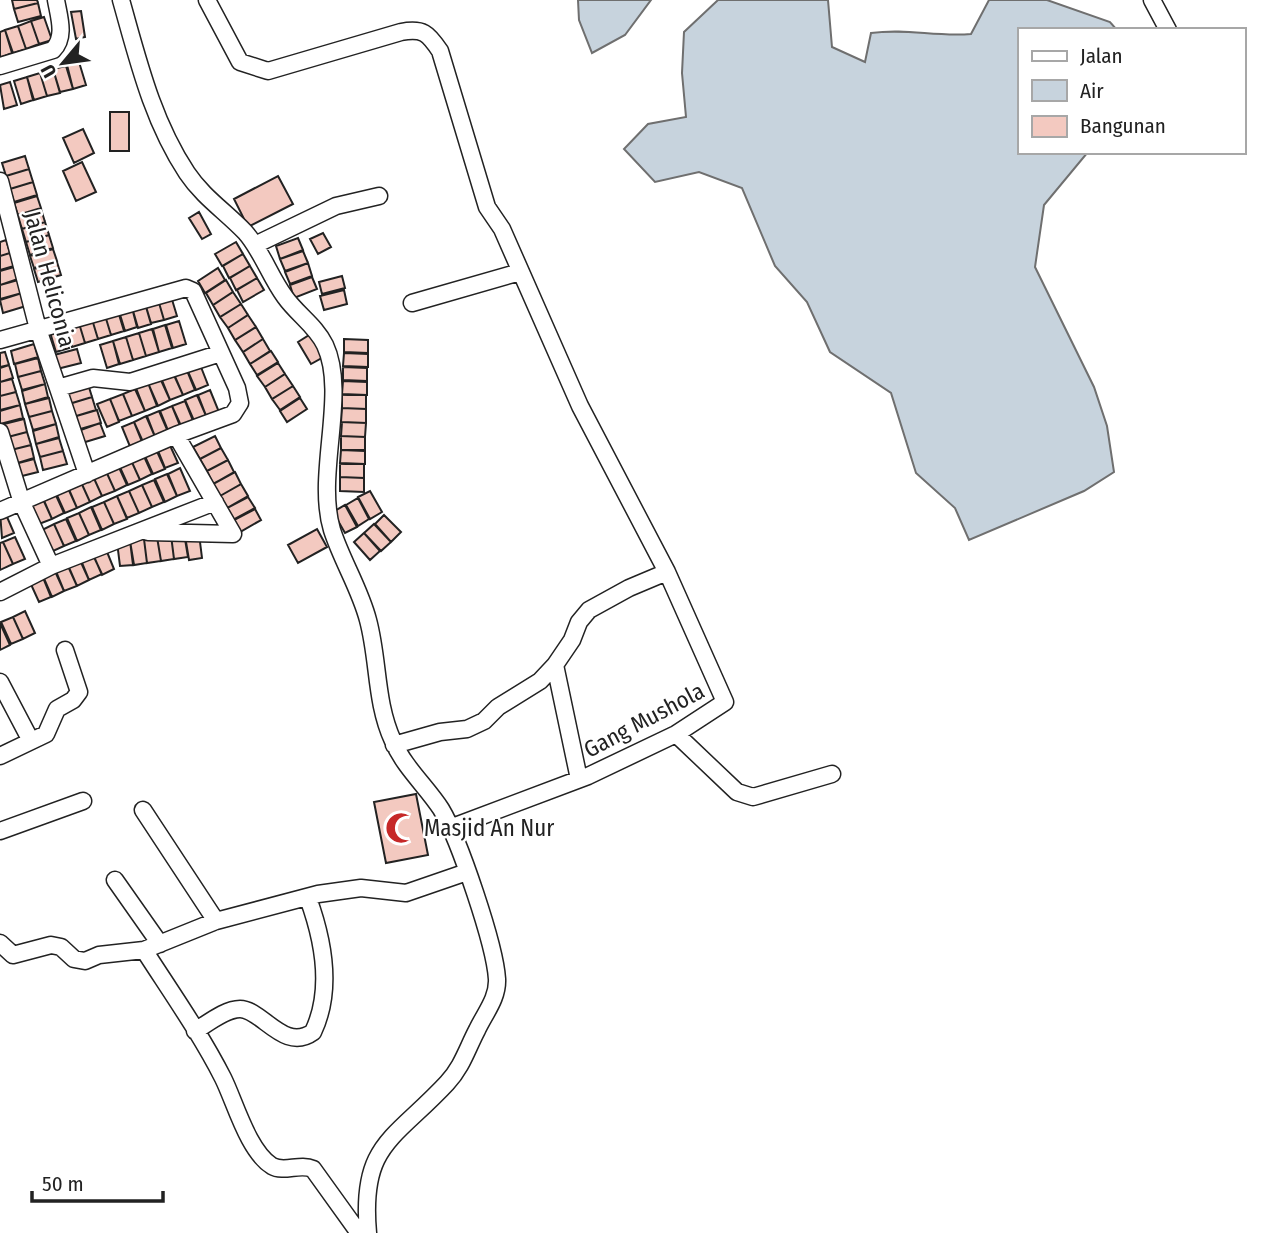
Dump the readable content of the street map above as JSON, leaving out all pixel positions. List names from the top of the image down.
{
  "streets": {
    "street": ["Jalan Heliconia", "Gang Mushola"]
  },
  "places": {
    "mosque": ["Masjid An Nur"]
  },
  "legend": ["Jalan", "Air", "Bangunan"],
  "scale_bar": "50 m",
  "north": "bottom left"
}
